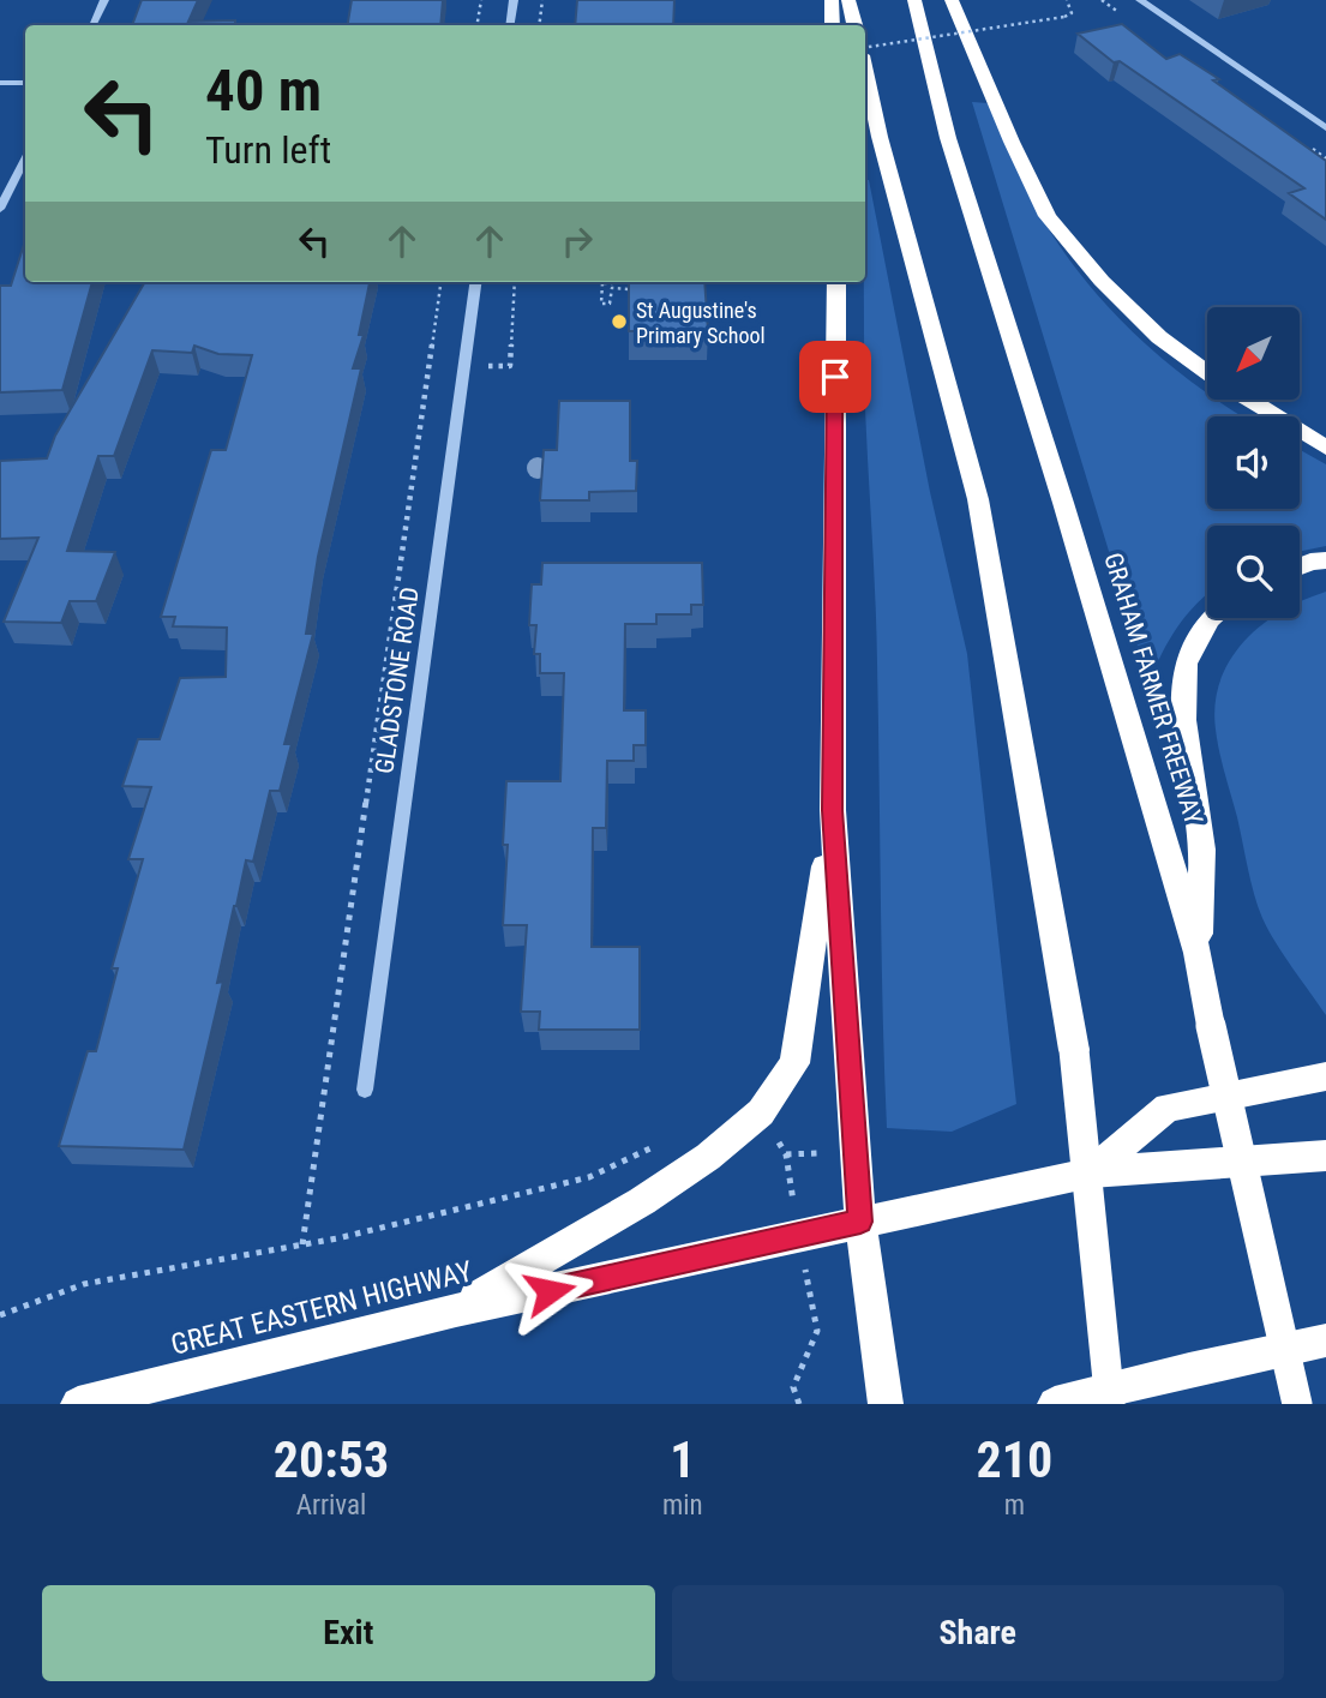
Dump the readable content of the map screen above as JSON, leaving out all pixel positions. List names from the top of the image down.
{
  "streets": {
    "highway": ["GRAHAM FARMER FREEWAY", "GREAT EASTERN HIGHWAY"],
    "street": ["GLADSTONE ROAD"]
  },
  "places": ["St Augustine's Primary School"],
  "north": "bottom left",
  "page": {
    "turn": ["40 m", "Turn left"],
    "eta": [
      "20:53",
      "Arrival",
      "1",
      "min",
      "210",
      "m"
    ],
    "buttons": ["Exit", "Share"]
  }
}
